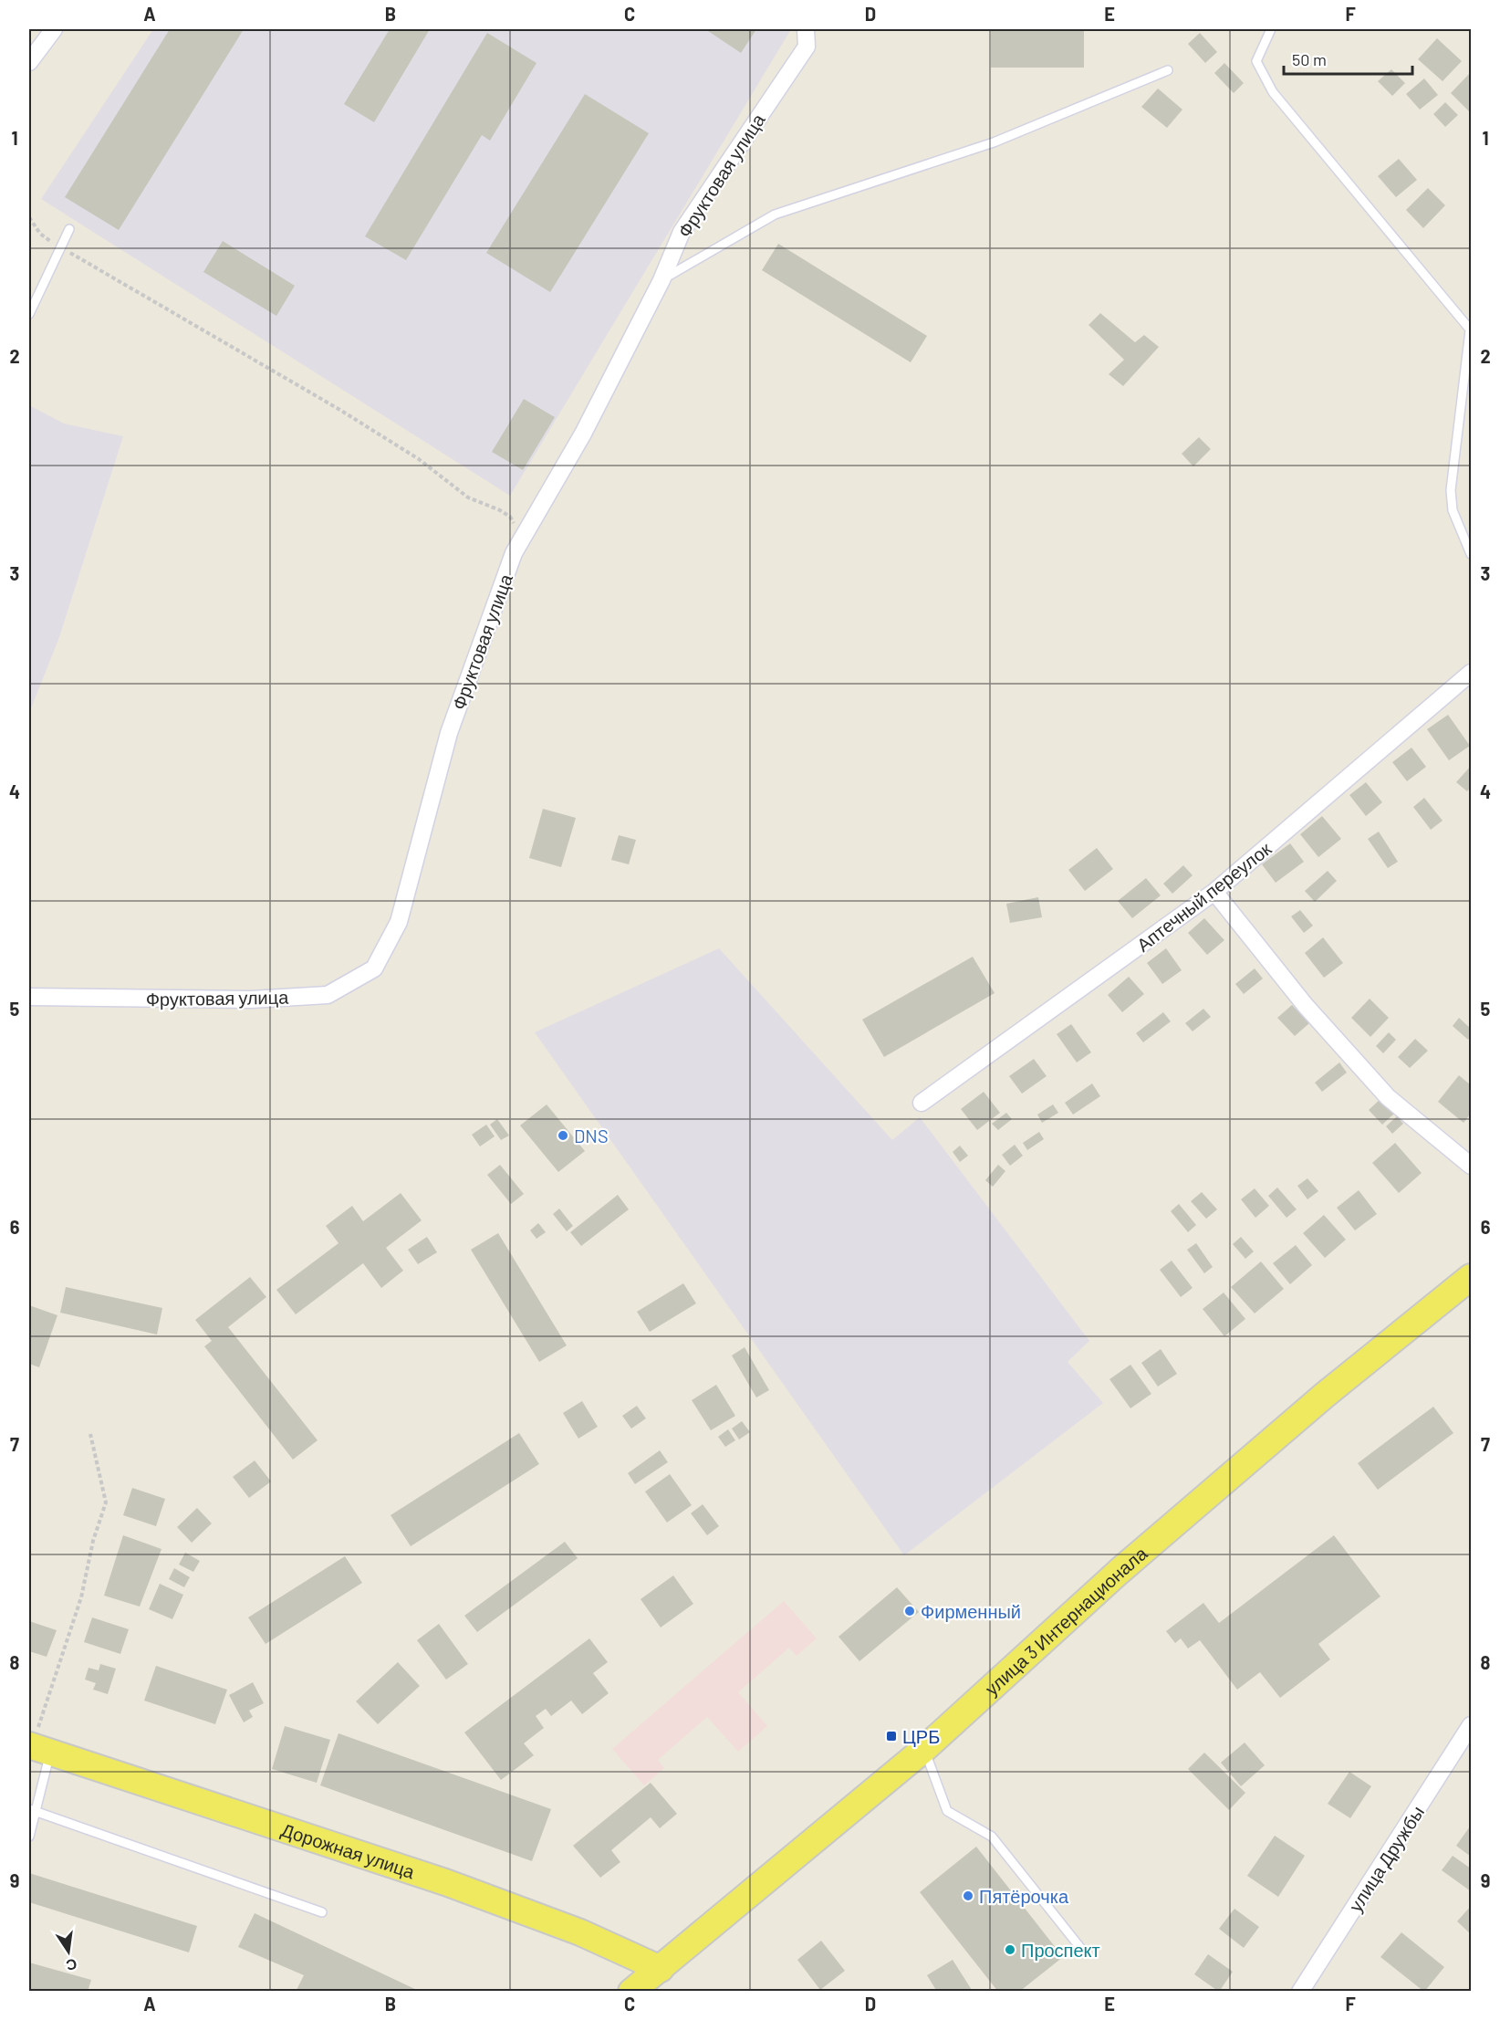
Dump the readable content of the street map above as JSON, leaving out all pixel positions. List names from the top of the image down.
{
  "streets": {
    "main road": ["улица 3 Интернационала", "Дорожная улица"],
    "street": ["Фруктовая улица", "Аптечный переулок", "улица Дружбы"]
  },
  "crossings": [
    ["улица 3 Интернационала", "Дорожная улица"]
  ],
  "places": {
    "other": [
      "DNS",
      "Фирменный",
      "Пятёрочка",
      "Проспект"
    ],
    "transit": ["ЦРБ"]
  },
  "scale_bar": "50 m",
  "north": "bottom",
  "grid": {
    "columns": [
      "A",
      "B",
      "C",
      "D",
      "E",
      "F"
    ],
    "rows": [
      "1",
      "2",
      "3",
      "4",
      "5",
      "6",
      "7",
      "8",
      "9"
    ]
  }
}
